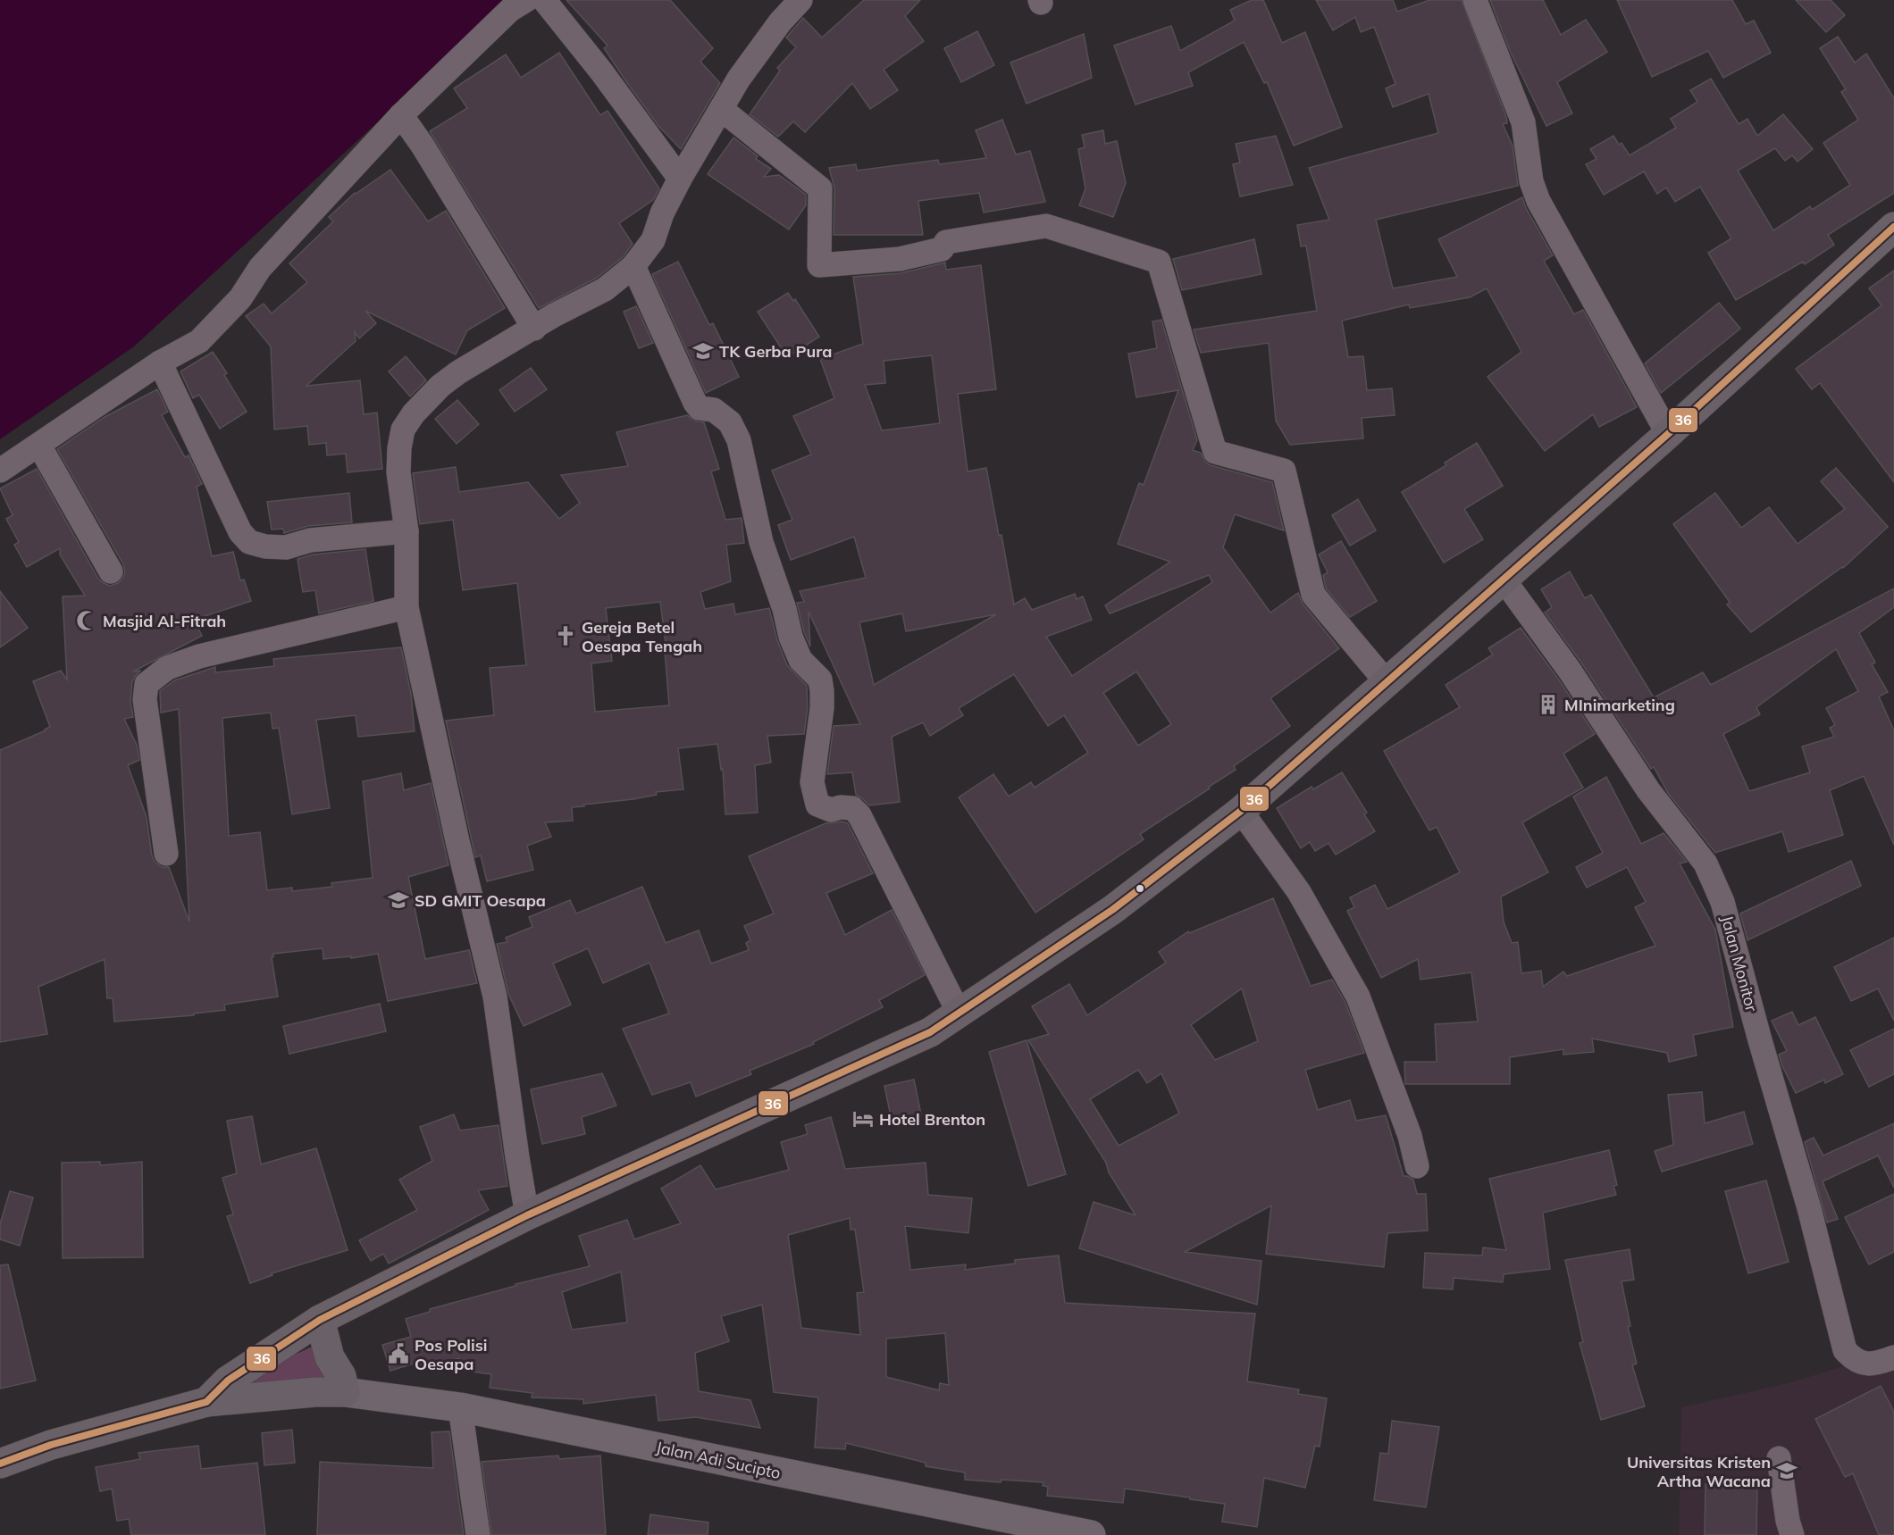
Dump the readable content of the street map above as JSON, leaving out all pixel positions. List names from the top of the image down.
{
  "streets": {
    "main road": ["Jalan Adi Sucipto"],
    "street": ["Jalan Monitor"]
  },
  "places": {
    "school or university": ["TK Gerba Pura", "SD GMIT Oesapa", "Universitas Kristen Artha Wacana"],
    "mosque": ["Masjid Al-Fitrah"],
    "church": ["Gereja Betel Oesapa Tengah"],
    "building": ["MInimarketing"],
    "hotel": ["Hotel Brenton"],
    "public building": ["Pos Polisi Oesapa"]
  },
  "lines": ["transit line 36"]
}
